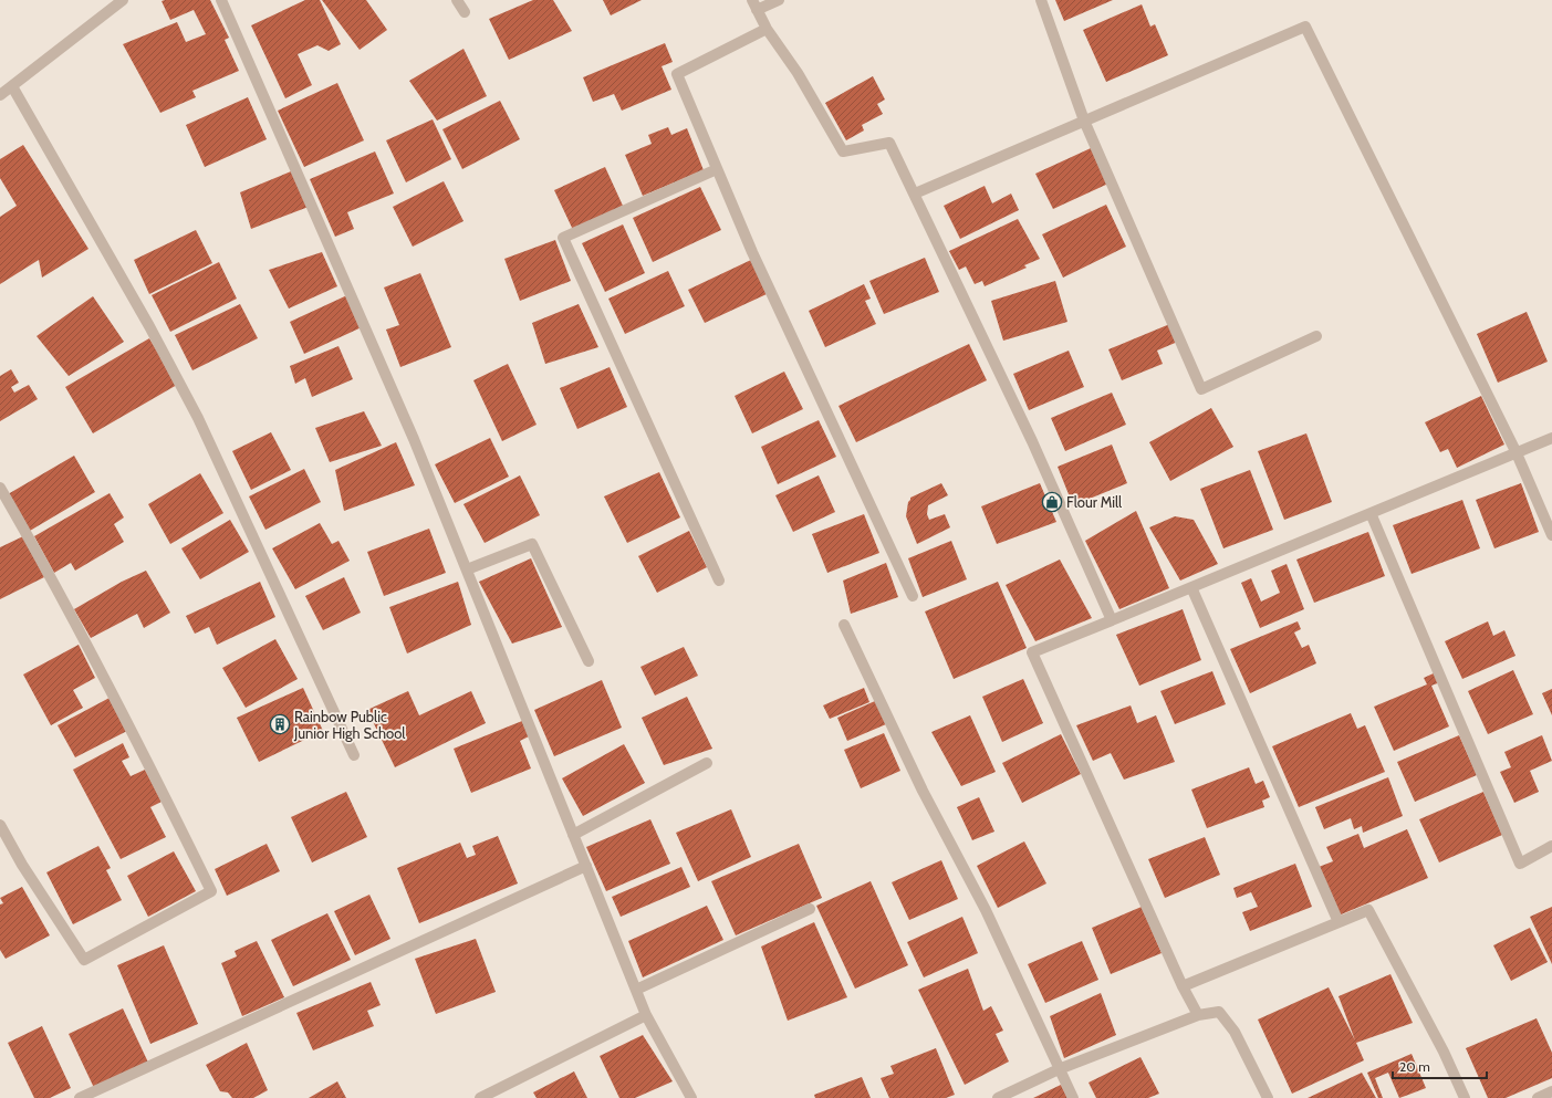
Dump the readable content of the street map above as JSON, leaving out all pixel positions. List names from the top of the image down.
{
  "places": {
    "shop": ["Flour Mill"],
    "building": ["Rainbow Public Junior High School"]
  },
  "scale_bar": "20 m"
}
